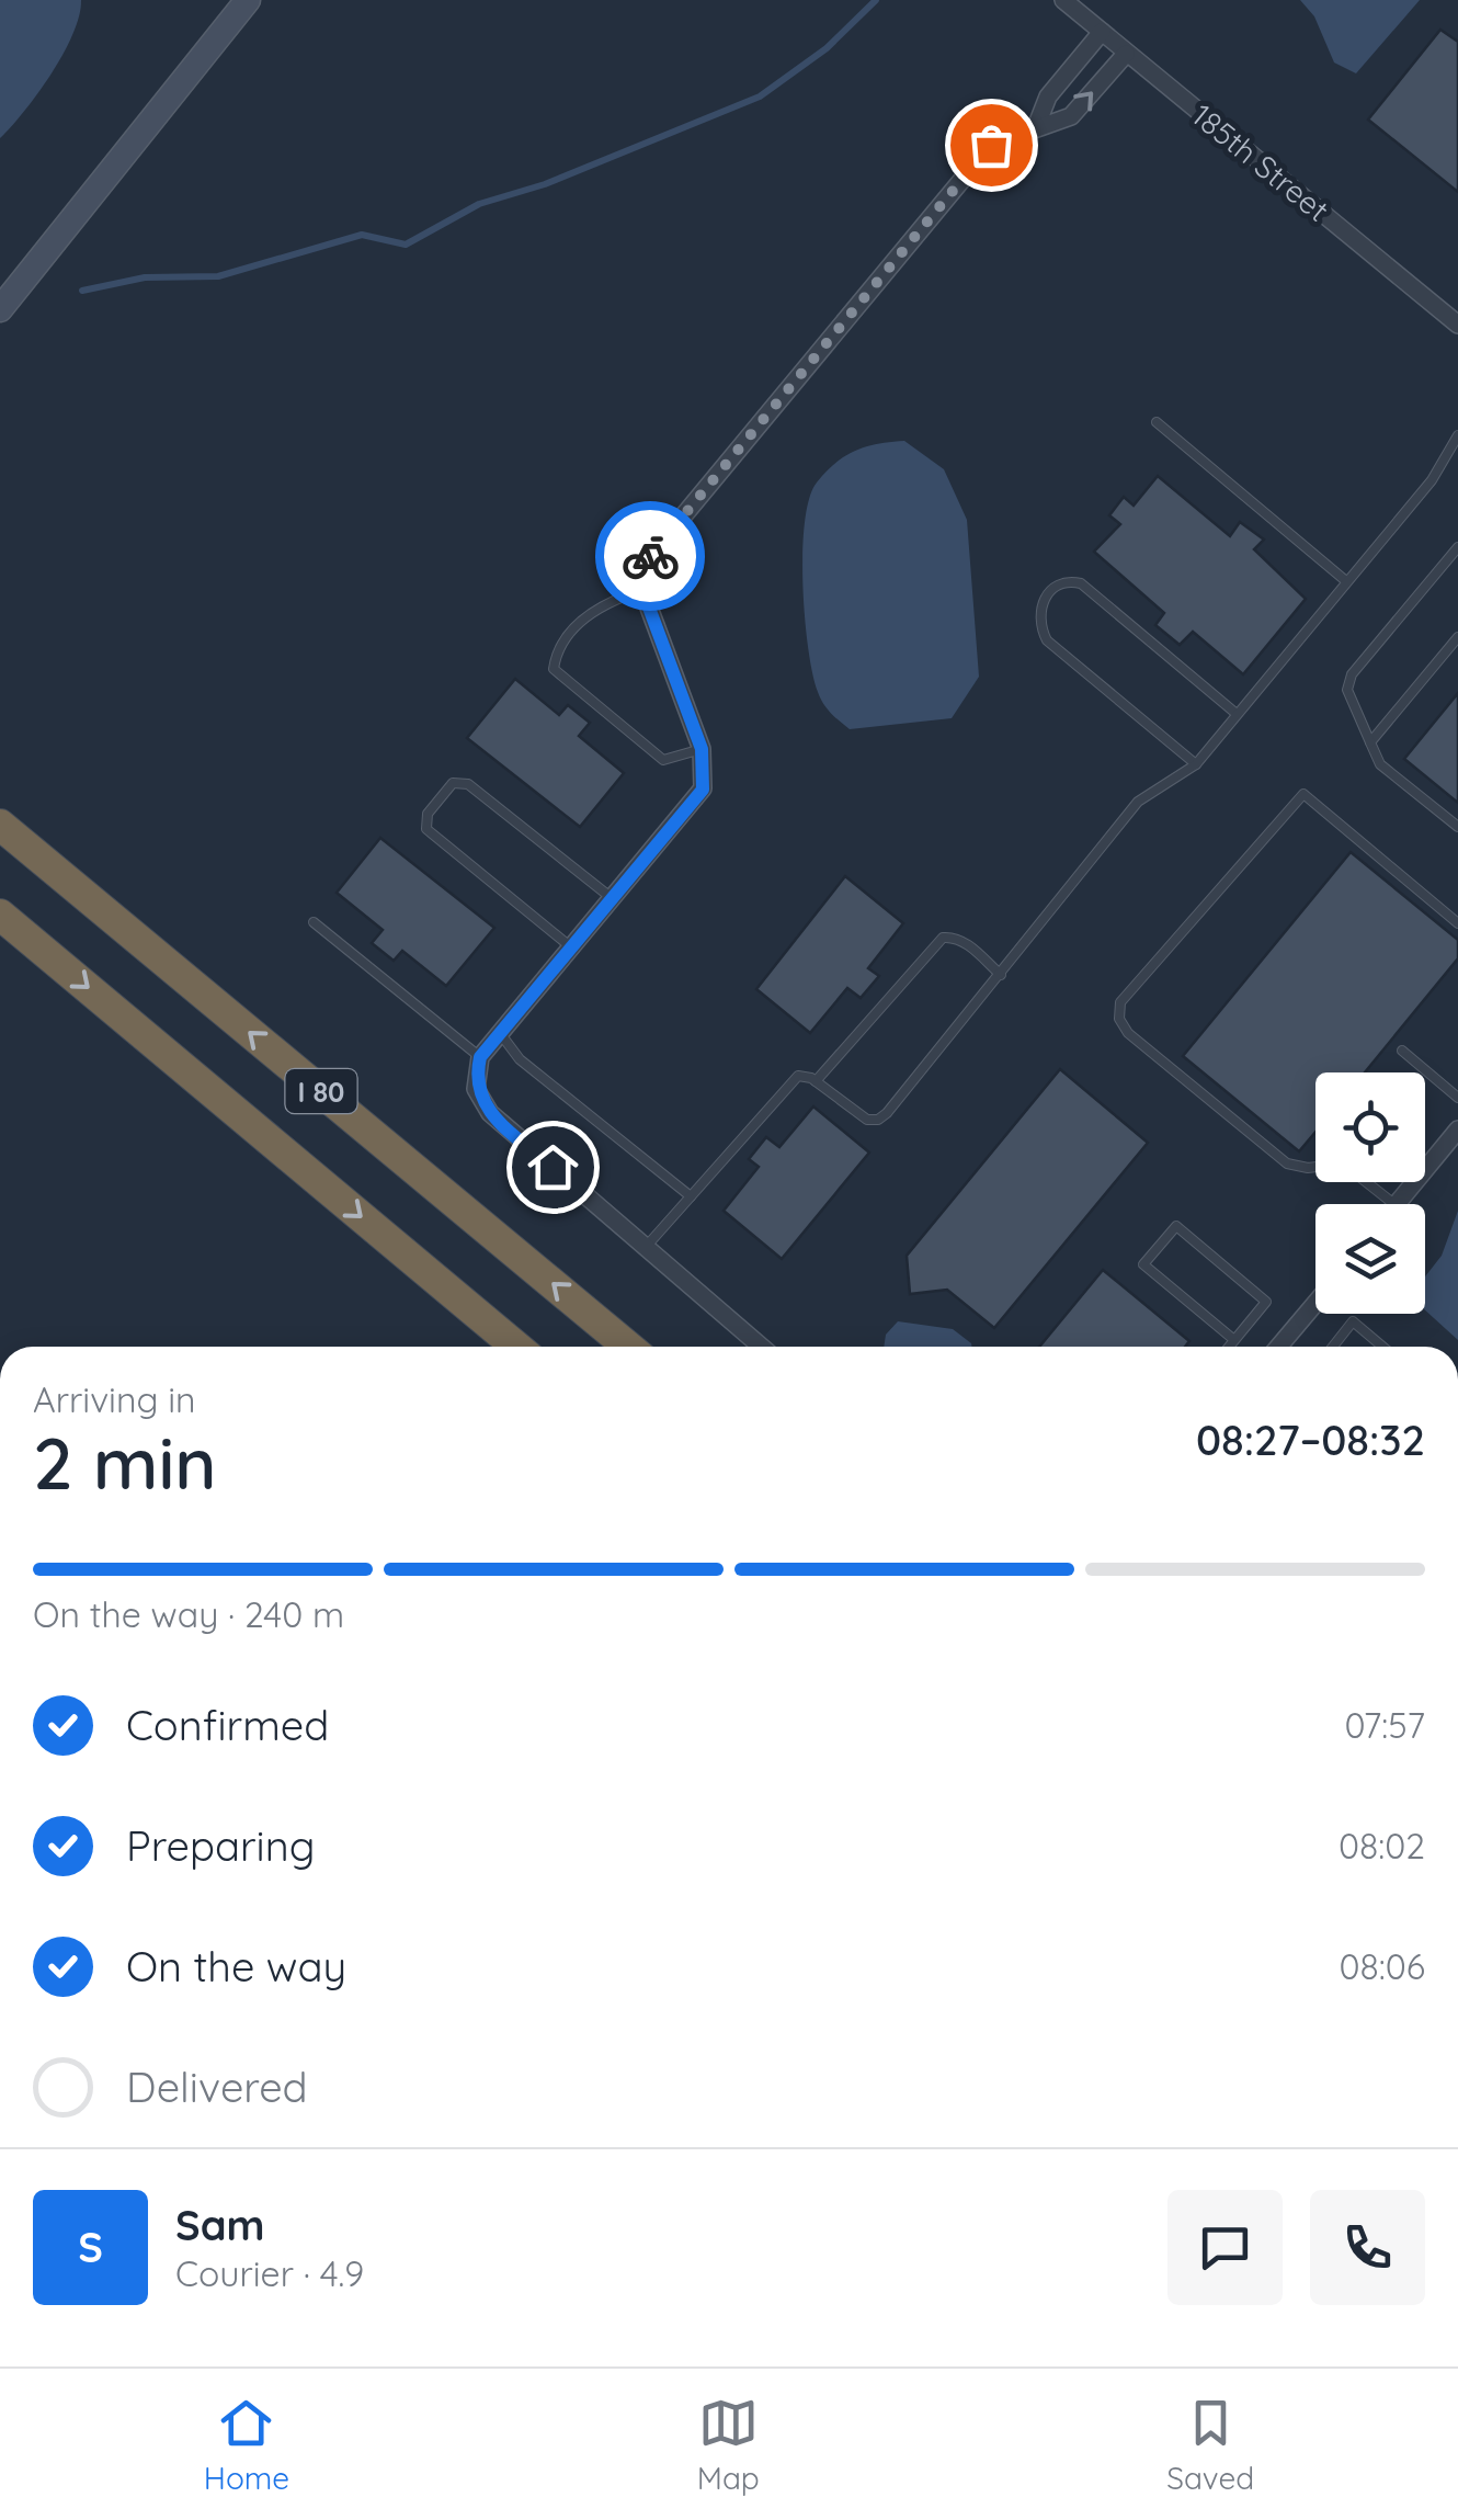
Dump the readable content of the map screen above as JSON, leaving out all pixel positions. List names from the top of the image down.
{
  "streets": {
    "highway": ["I 80"],
    "street": ["185th Street"]
  },
  "page": {
    "heading": ["2 min", "Arriving in", "08:27–08:32"],
    "panel": ["Sam", "Courier · 4.9"],
    "bar": "On the way · 240 m",
    "list": [
      ["Confirmed", "07:57"],
      ["Preparing", "08:02"],
      ["On the way", "08:06"],
      "Delivered"
    ],
    "round": "S",
    "tabs": ["Home", "Map", "Saved"]
  }
}
